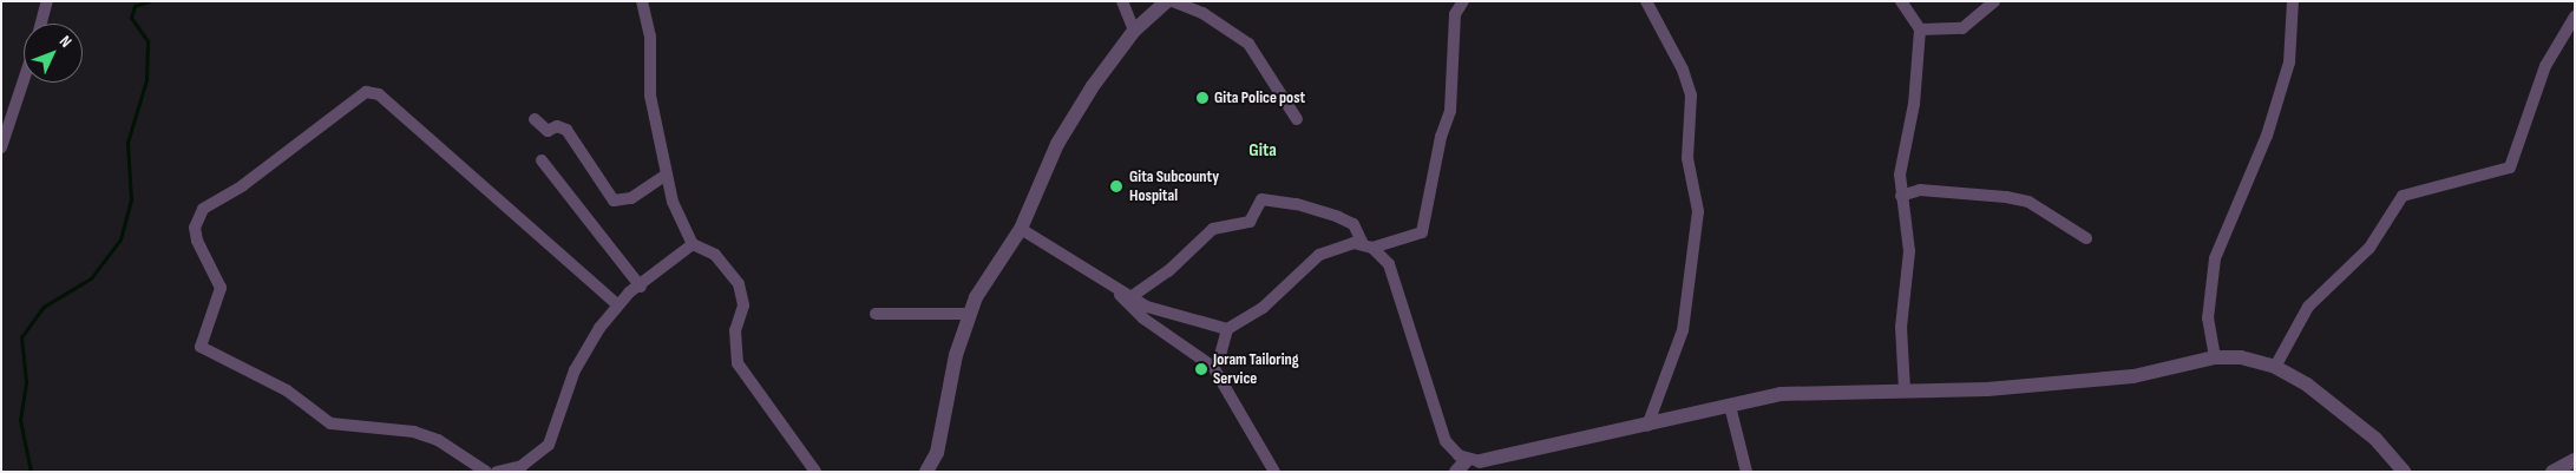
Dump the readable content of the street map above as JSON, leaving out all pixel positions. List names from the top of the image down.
{
  "districts": ["Gita"],
  "places": ["Gita Police post", "Gita Subcounty Hospital", "Joram Tailoring Service"],
  "north": "top right"
}
